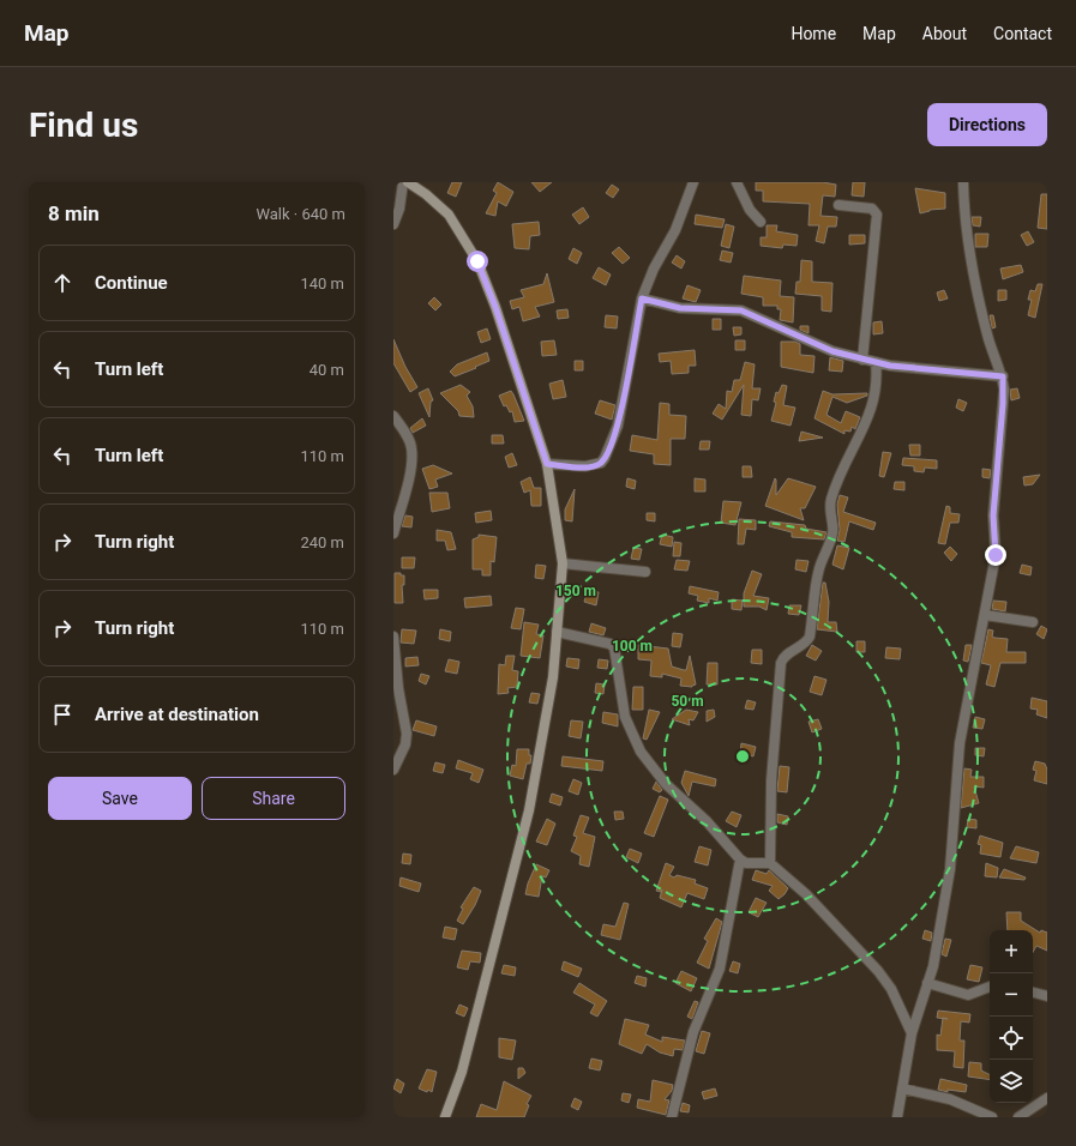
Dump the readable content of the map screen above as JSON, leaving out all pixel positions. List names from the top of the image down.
{
  "page": {
    "header": "Map",
    "nav": [
      "Home",
      "Map",
      "About",
      "Contact"
    ],
    "buttons": [
      "Directions",
      ["Save", "Share"]
    ],
    "title": "Find us",
    "heading": ["8 min", "Walk · 640 m"],
    "list": [
      ["Continue", "140 m"],
      ["Turn left", "40 m"],
      ["Turn left", "110 m"],
      ["Turn right", "240 m"],
      ["Turn right", "110 m"],
      "Arrive at destination"
    ],
    "map_buttons": ["+", "−"]
  },
  "rings": ["150 m", "100 m", "50 m"]
}
